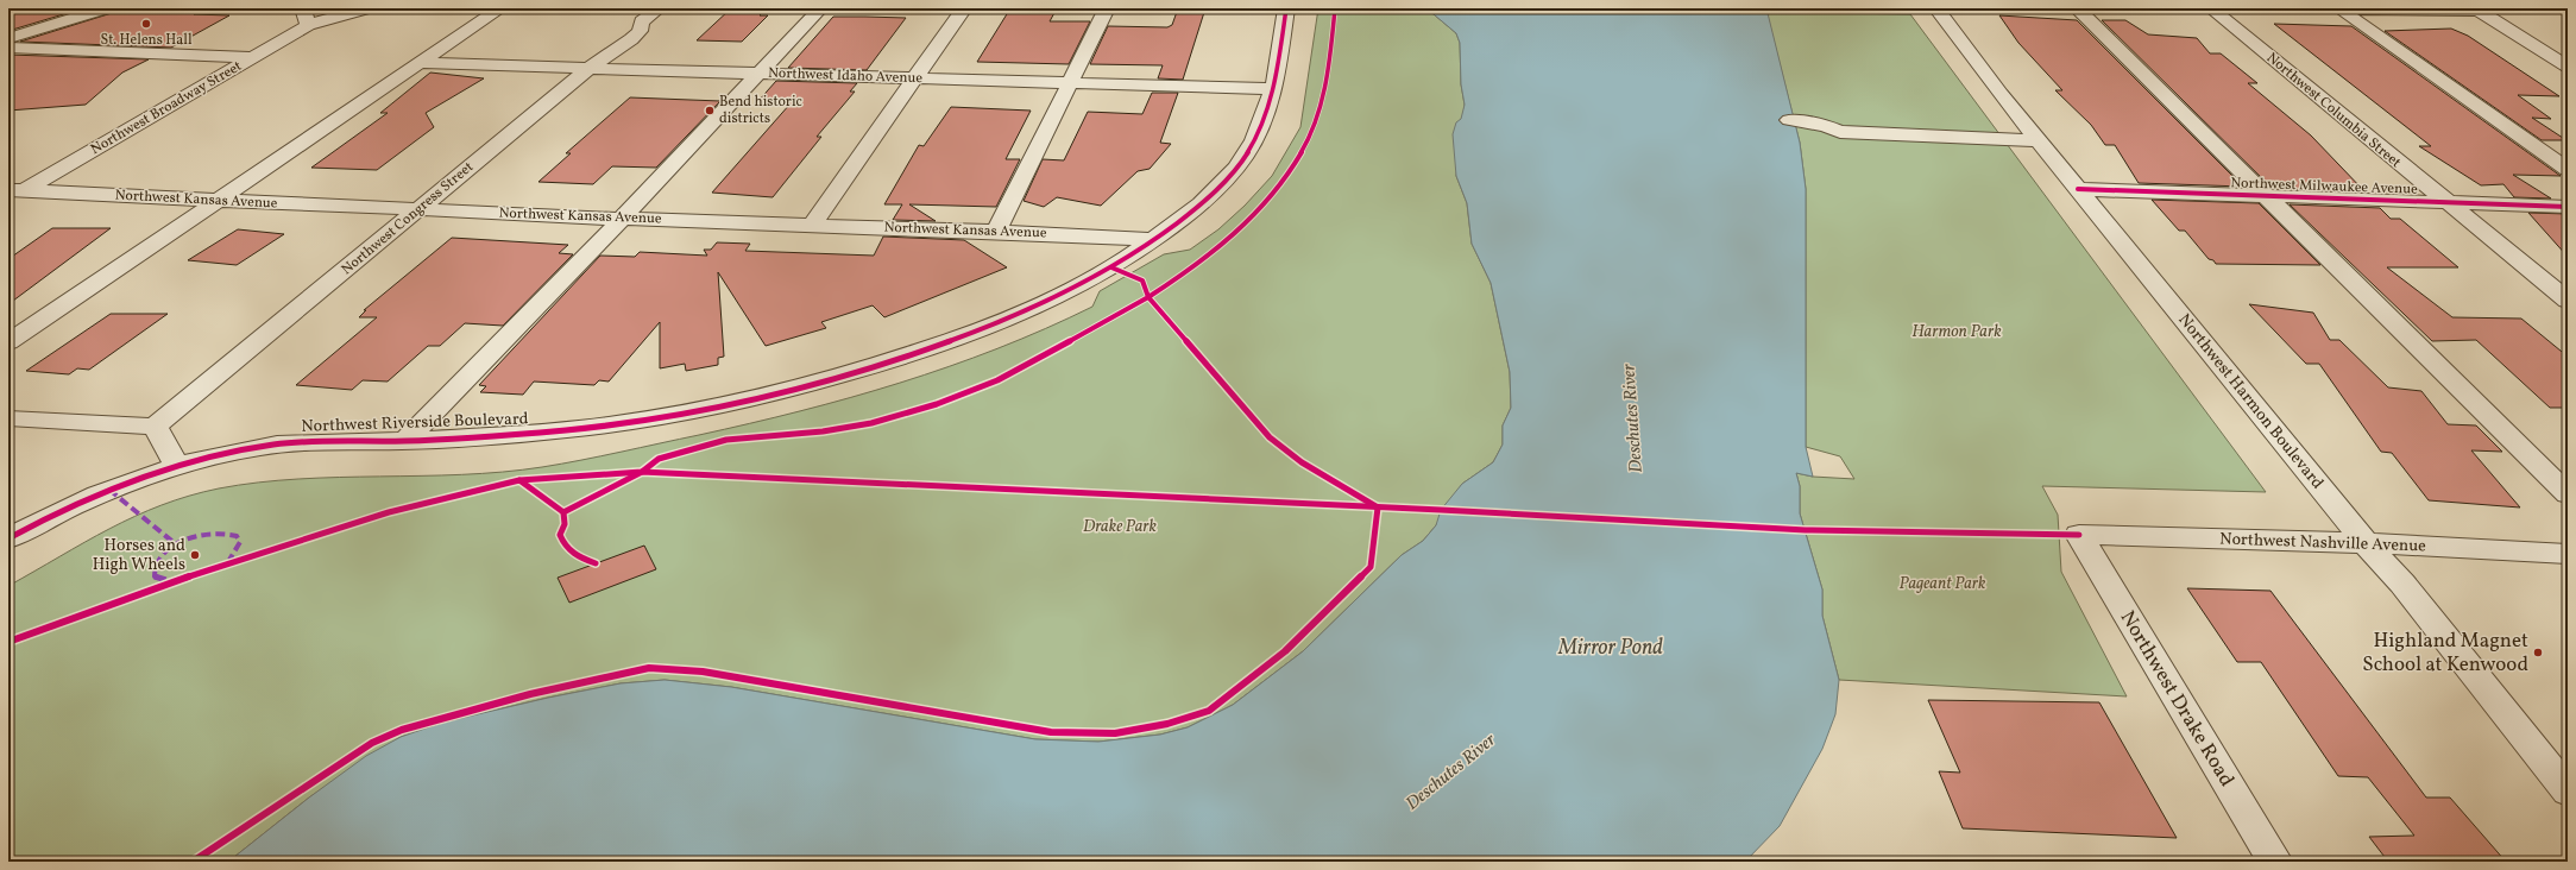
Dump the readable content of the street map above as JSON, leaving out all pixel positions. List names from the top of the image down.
{
  "streets": {
    "street": [
      "Northwest Idaho Avenue",
      "Northwest Broadway Street",
      "Northwest Columbia Street",
      "Northwest Milwaukee Avenue",
      "Northwest Kansas Avenue",
      "Northwest Congress Street",
      "Northwest Harmon Boulevard",
      "Northwest Riverside Boulevard",
      "Northwest Nashville Avenue",
      "Northwest Drake Road"
    ]
  },
  "crossings": [
    ["Northwest Idaho Avenue", "Northwest Congress Street"],
    ["Northwest Idaho Avenue", "Northwest Riverside Boulevard"],
    ["Northwest Broadway Street", "Northwest Kansas Avenue"],
    ["Northwest Columbia Street", "Northwest Milwaukee Avenue"],
    ["Northwest Milwaukee Avenue", "Northwest Harmon Boulevard"],
    ["Northwest Kansas Avenue", "Northwest Congress Street"],
    ["Northwest Kansas Avenue", "Northwest Riverside Boulevard"],
    ["Northwest Harmon Boulevard", "Northwest Nashville Avenue"],
    ["Northwest Nashville Avenue", "Northwest Drake Road"]
  ],
  "water": ["Deschutes River", "Mirror Pond"],
  "parks": ["Harmon Park", "Drake Park", "Pageant Park"],
  "places": [
    "St. Helens Hall",
    "Bend historic districts",
    "Horses and High Wheels",
    "Highland Magnet School at Kenwood"
  ]
}
